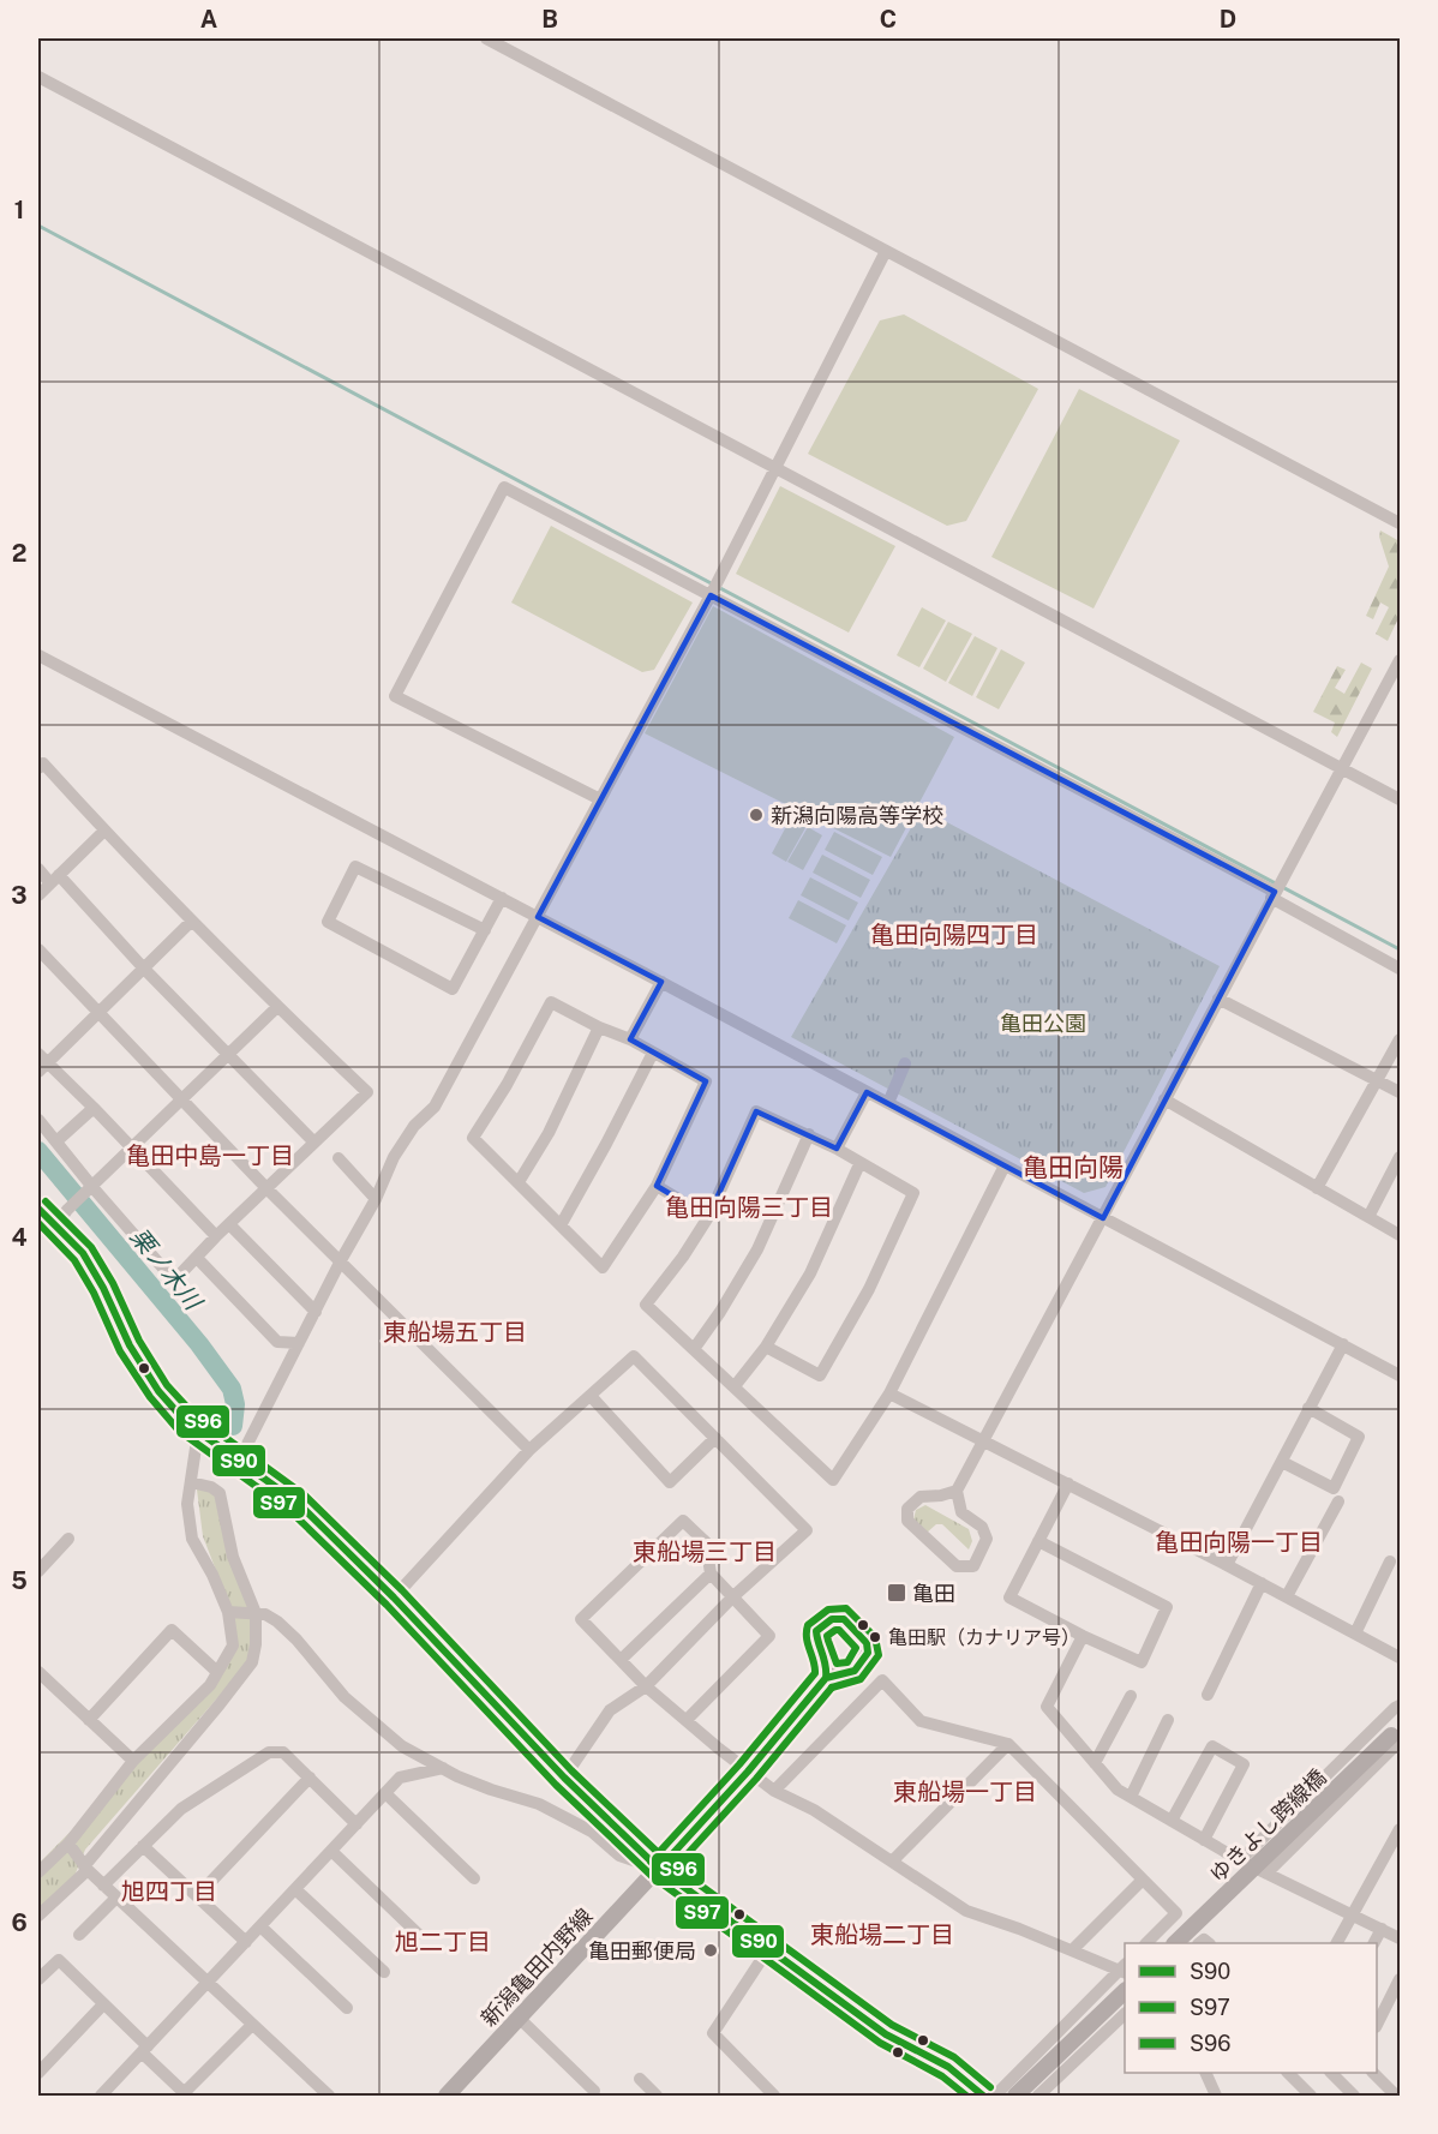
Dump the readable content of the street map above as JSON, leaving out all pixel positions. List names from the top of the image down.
{
  "streets": {
    "main road": ["ゆきよし跨線橋", "新潟亀田内野線"]
  },
  "districts": [
    "亀田向陽四丁目",
    "亀田中島一丁目",
    "亀田向陽",
    "亀田向陽三丁目",
    "東船場五丁目",
    "亀田向陽一丁目",
    "東船場三丁目",
    "東船場一丁目",
    "旭四丁目",
    "東船場二丁目",
    "旭二丁目"
  ],
  "water": ["栗ノ木川"],
  "parks": ["亀田公園"],
  "places": {
    "other": ["新潟向陽高等学校", "亀田駅（カナリア号）", "亀田郵便局"],
    "transit": ["亀田"]
  },
  "lines": ["transit line S96", "transit line S90", "transit line S97"],
  "legend": ["S90", "S97", "S96"],
  "grid": {
    "columns": [
      "A",
      "B",
      "C",
      "D"
    ],
    "rows": [
      "1",
      "2",
      "3",
      "4",
      "5",
      "6"
    ]
  }
}
